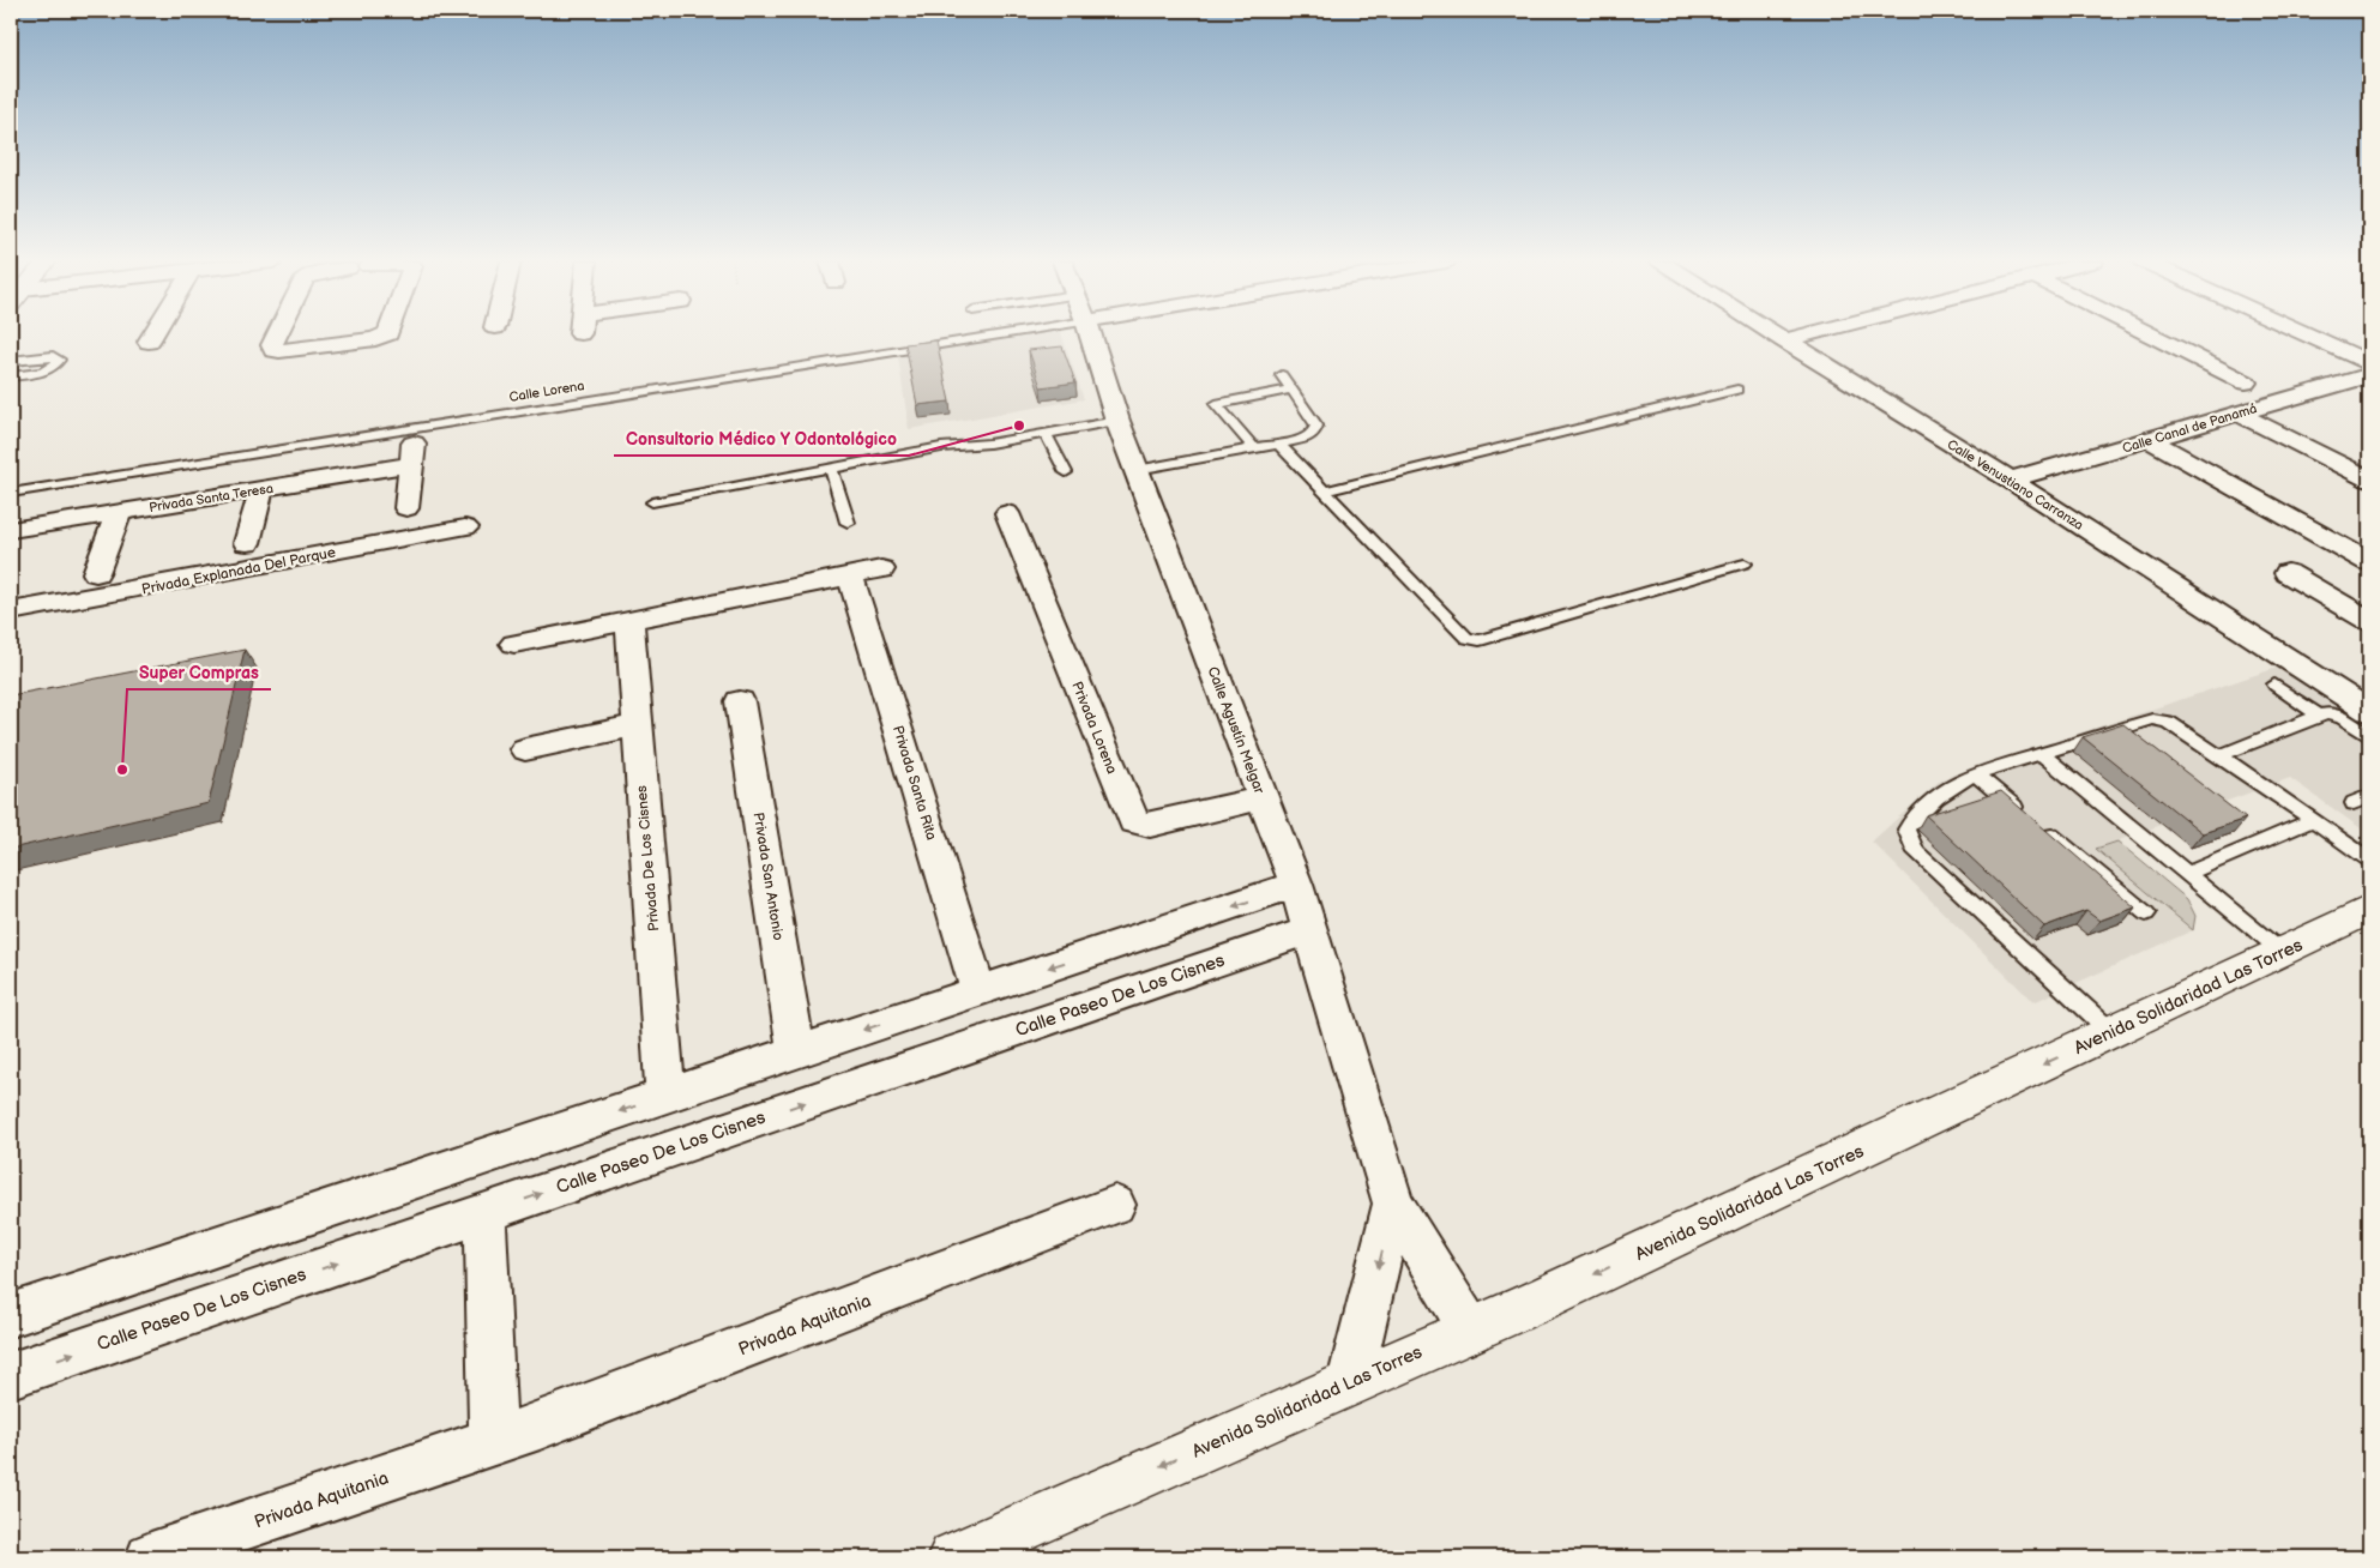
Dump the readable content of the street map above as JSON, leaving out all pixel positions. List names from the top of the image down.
{
  "streets": {
    "main road": ["Avenida Solidaridad Las Torres"],
    "street": [
      "Calle Canal de Panamá",
      "Calle Venustiano Carranza",
      "Privada Santa Teresa",
      "Privada Explanada Del Parque",
      "Privada Lorena",
      "Calle Agustín Melgar",
      "Privada Santa Rita",
      "Privada De Los Cisnes",
      "Privada San Antonio",
      "Calle Paseo De Los Cisnes",
      "Privada Aquitania"
    ],
    "lane": ["Calle Lorena"]
  },
  "crossings": [
    ["Calle Canal de Panamá", "Calle Venustiano Carranza"],
    ["Privada Lorena", "Calle Agustín Melgar"],
    ["Calle Agustín Melgar", "Calle Paseo De Los Cisnes"],
    ["Calle Agustín Melgar", "Avenida Solidaridad Las Torres"]
  ],
  "one_way": ["Avenida Solidaridad Las Torres"],
  "places": ["Consultorio Médico Y Odontológico", "Super Compras"]
}
